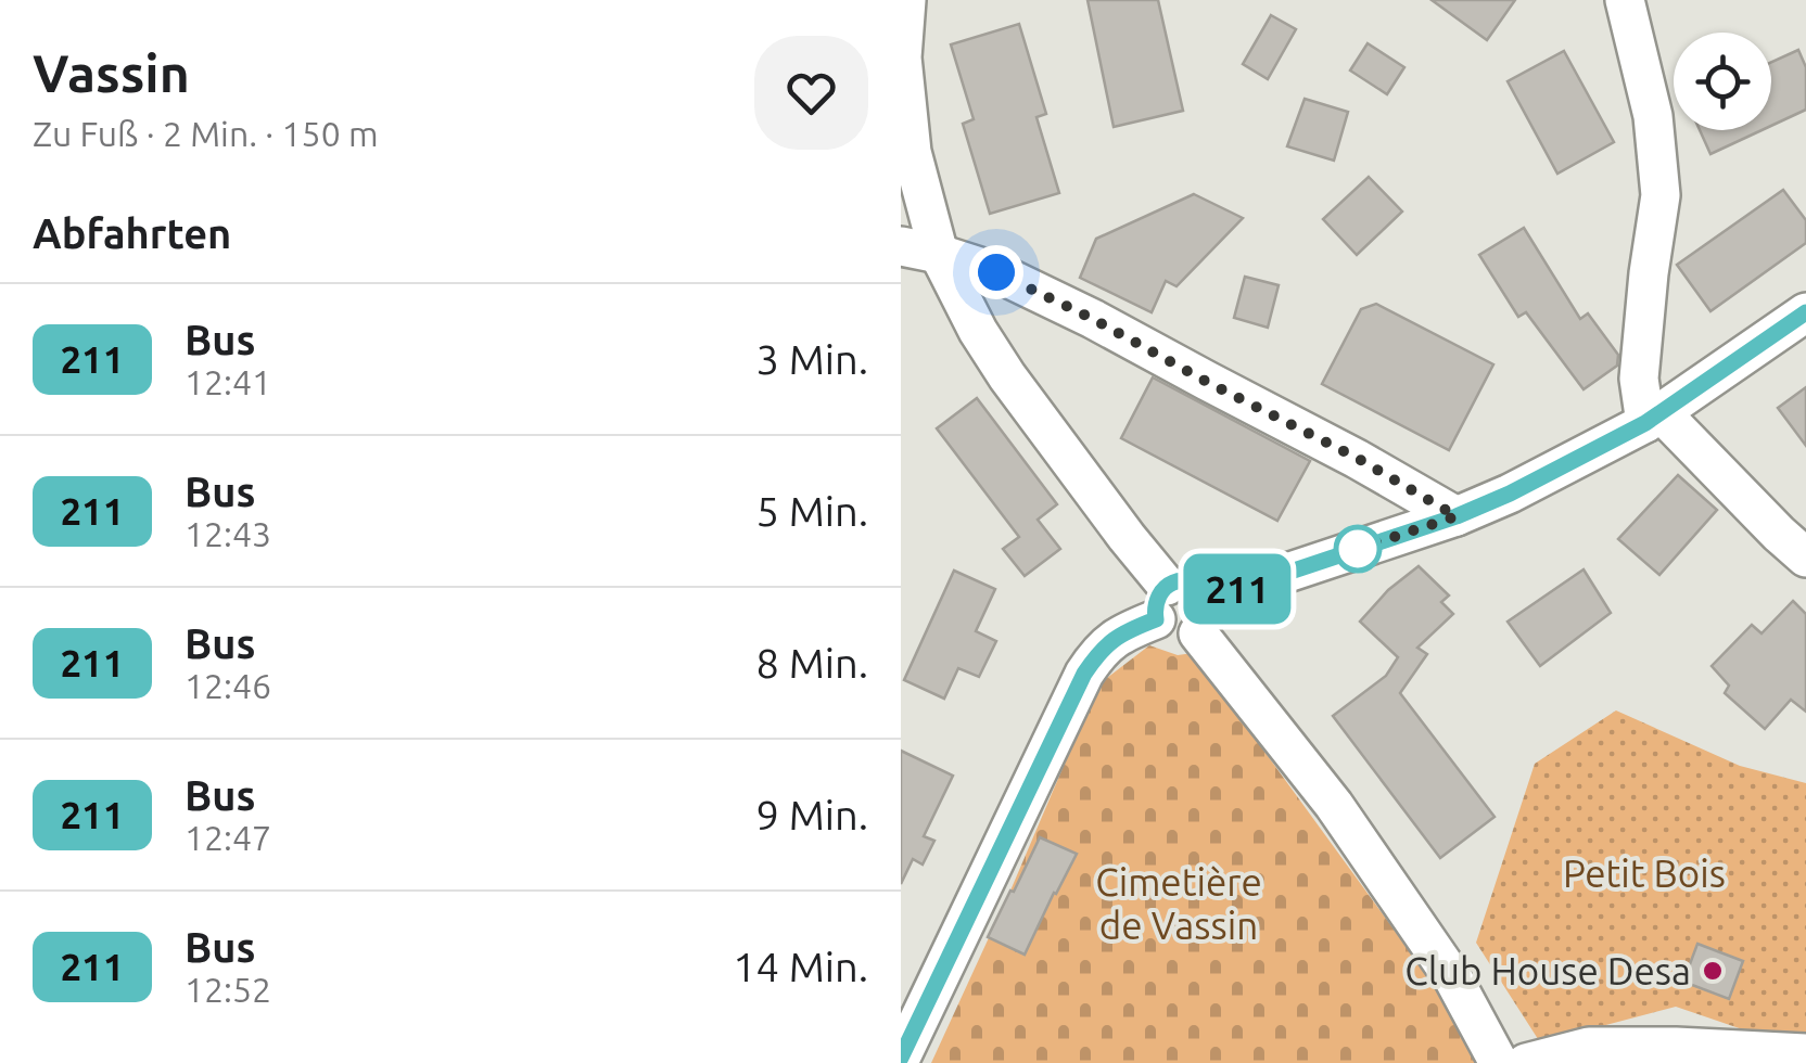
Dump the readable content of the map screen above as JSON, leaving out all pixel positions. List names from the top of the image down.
{
  "parks": ["Petit Bois", "Cimetière de Vassin"],
  "places": ["Club House Desa"],
  "lines": ["bus line 211"],
  "page": {
    "heading": [
      ["Vassin", "Zu Fuß · 2 Min. · 150 m"],
      "Abfahrten"
    ],
    "on_map": "211",
    "list": [
      {
        "mark": "211",
        "name": "Bus",
        "note": "12:41",
        "value": "3 Min."
      },
      {
        "mark": "211",
        "name": "Bus",
        "note": "12:43",
        "value": "5 Min."
      },
      {
        "mark": "211",
        "name": "Bus",
        "note": "12:46",
        "value": "8 Min."
      },
      {
        "mark": "211",
        "name": "Bus",
        "note": "12:47",
        "value": "9 Min."
      },
      {
        "mark": "211",
        "name": "Bus",
        "note": "12:52",
        "value": "14 Min."
      }
    ]
  }
}
